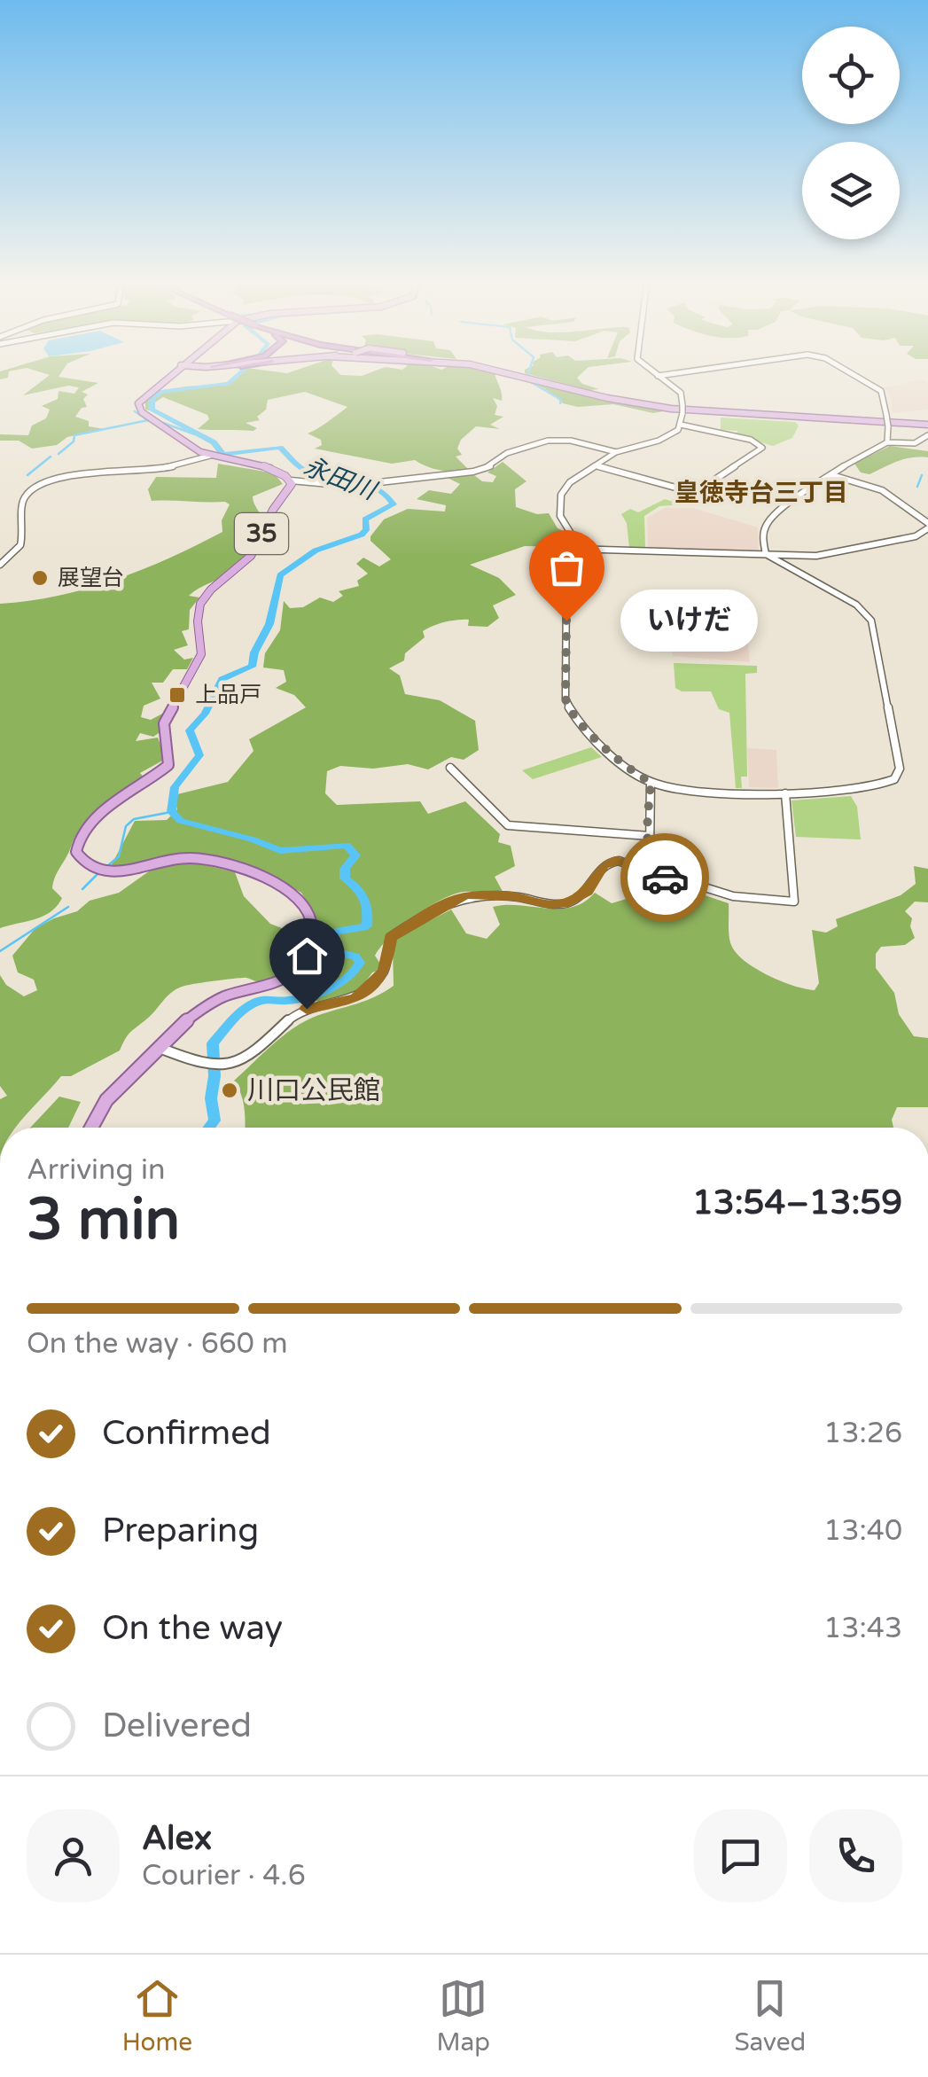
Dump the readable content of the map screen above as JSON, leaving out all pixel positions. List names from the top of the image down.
{
  "streets": {
    "main road": ["35"]
  },
  "districts": ["皇徳寺台三丁目"],
  "water": ["永田川"],
  "places": {
    "other": ["展望台", "いけだ", "川口公民館"],
    "transit": ["上品戸"]
  },
  "page": {
    "bubble": "いけだ",
    "heading": ["3 min", "Arriving in", "13:54–13:59"],
    "panel": ["Alex", "Courier · 4.6"],
    "bar": "On the way · 660 m",
    "list": [
      ["Confirmed", "13:26"],
      ["Preparing", "13:40"],
      ["On the way", "13:43"],
      "Delivered"
    ],
    "tabs": ["Home", "Map", "Saved"]
  }
}
